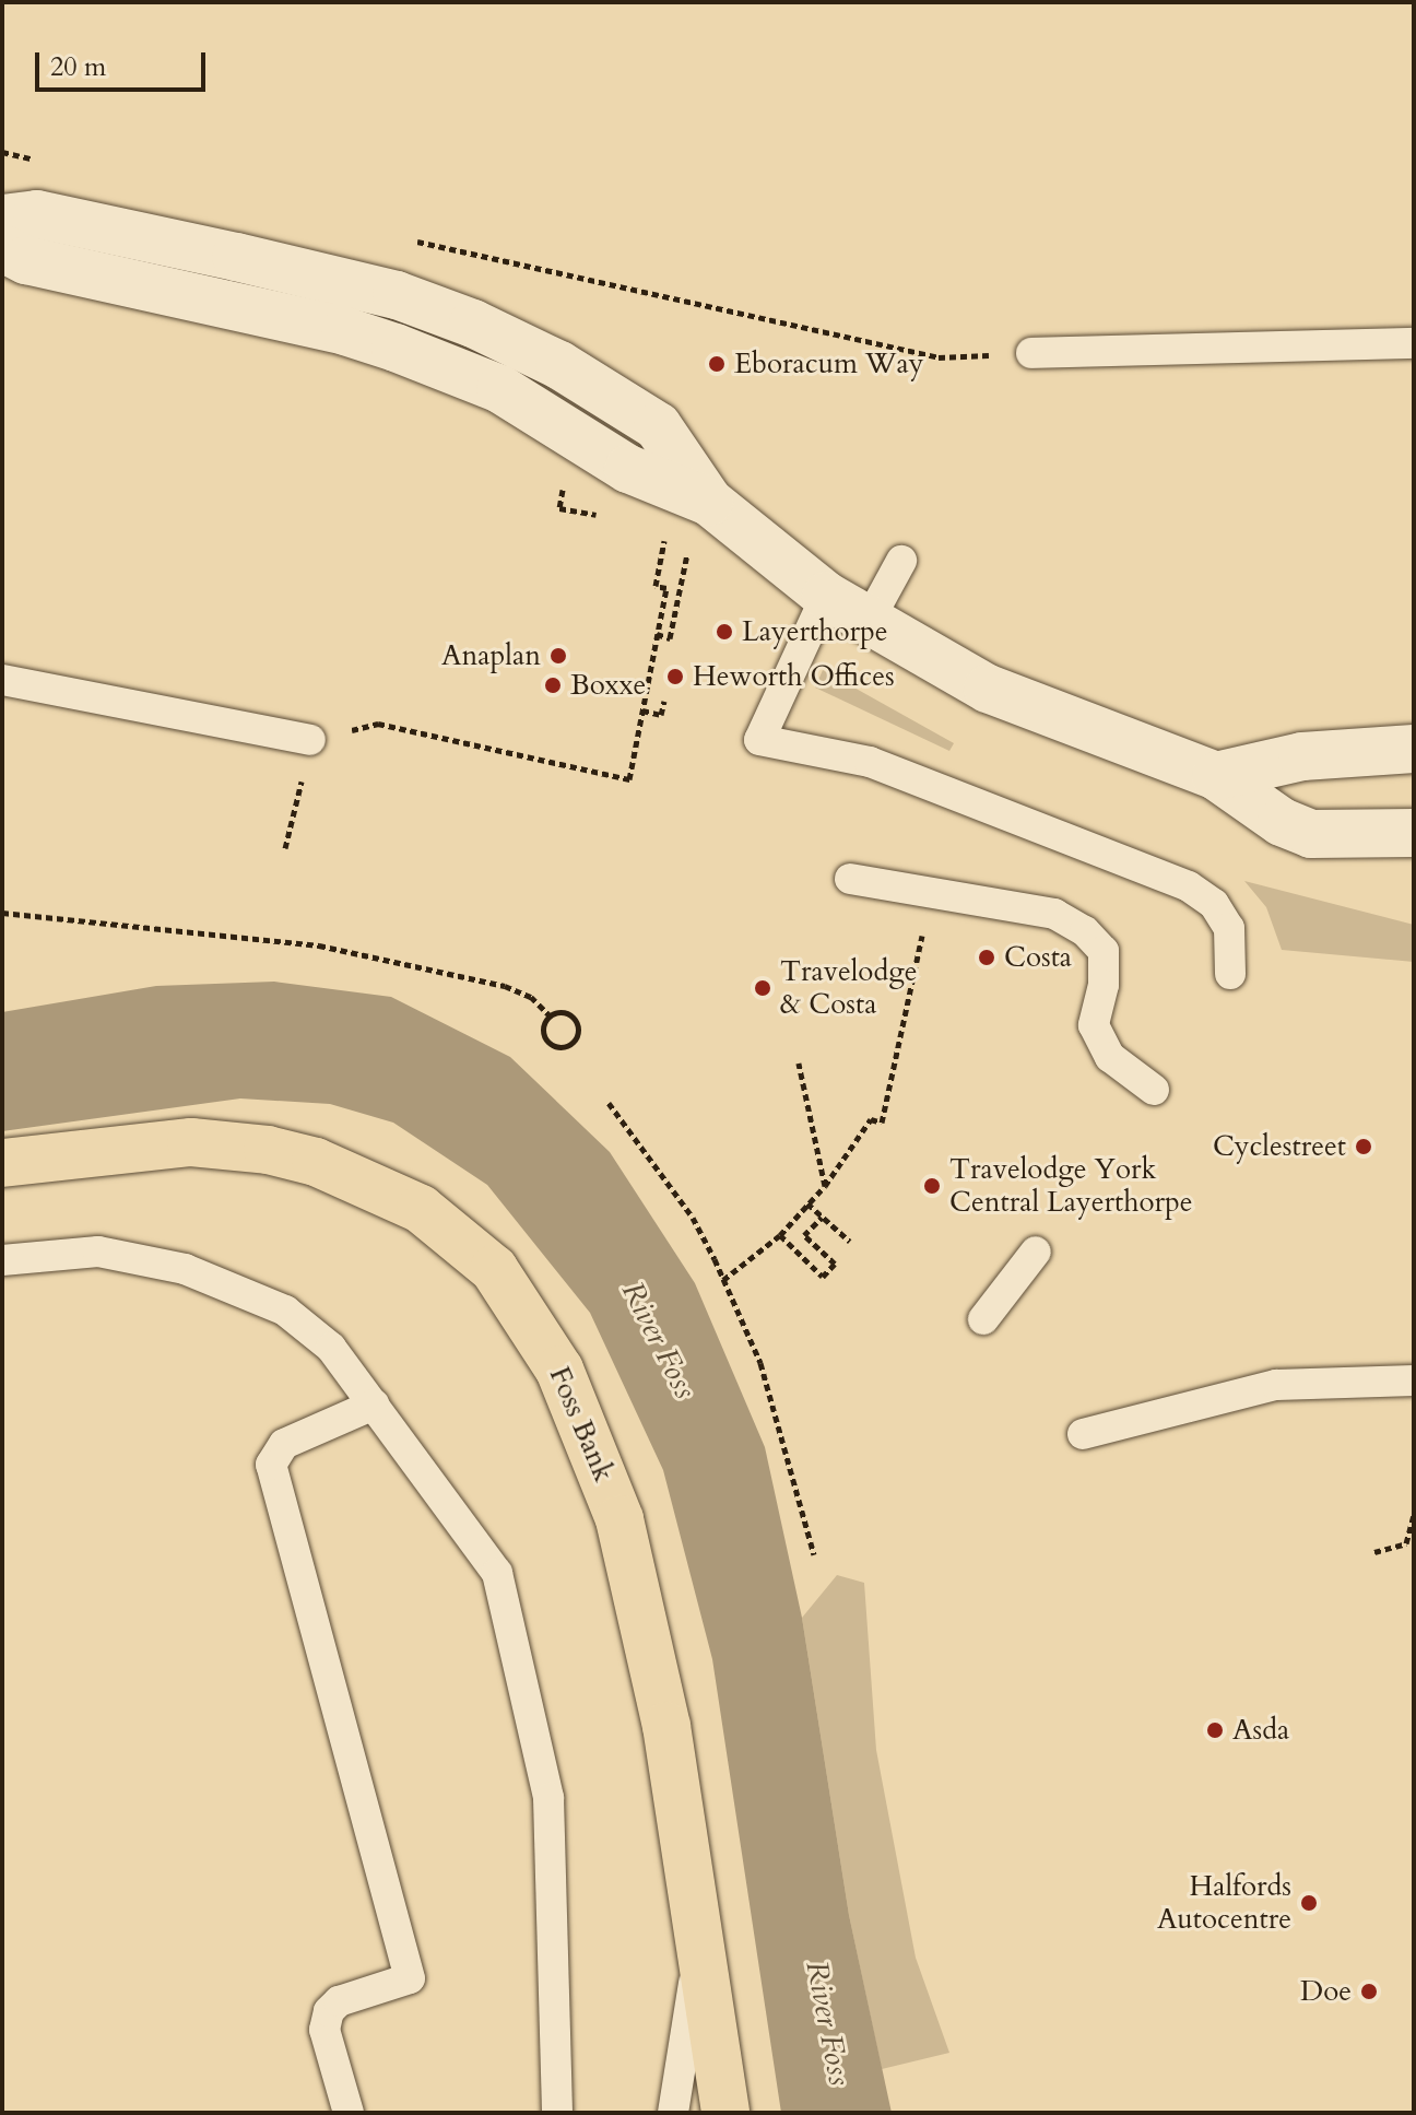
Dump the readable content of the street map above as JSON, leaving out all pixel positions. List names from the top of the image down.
{
  "streets": {
    "main road": ["Foss Bank"]
  },
  "water": ["River Foss"],
  "places": [
    "Eboracum Way",
    "Layerthorpe",
    "Anaplan",
    "Heworth Offices",
    "Boxxe",
    "Costa",
    "Travelodge & Costa",
    "Cyclestreet",
    "Travelodge York Central Layerthorpe",
    "Asda",
    "Halfords Autocentre",
    "Doe"
  ],
  "scale_bar": "20 m"
}
